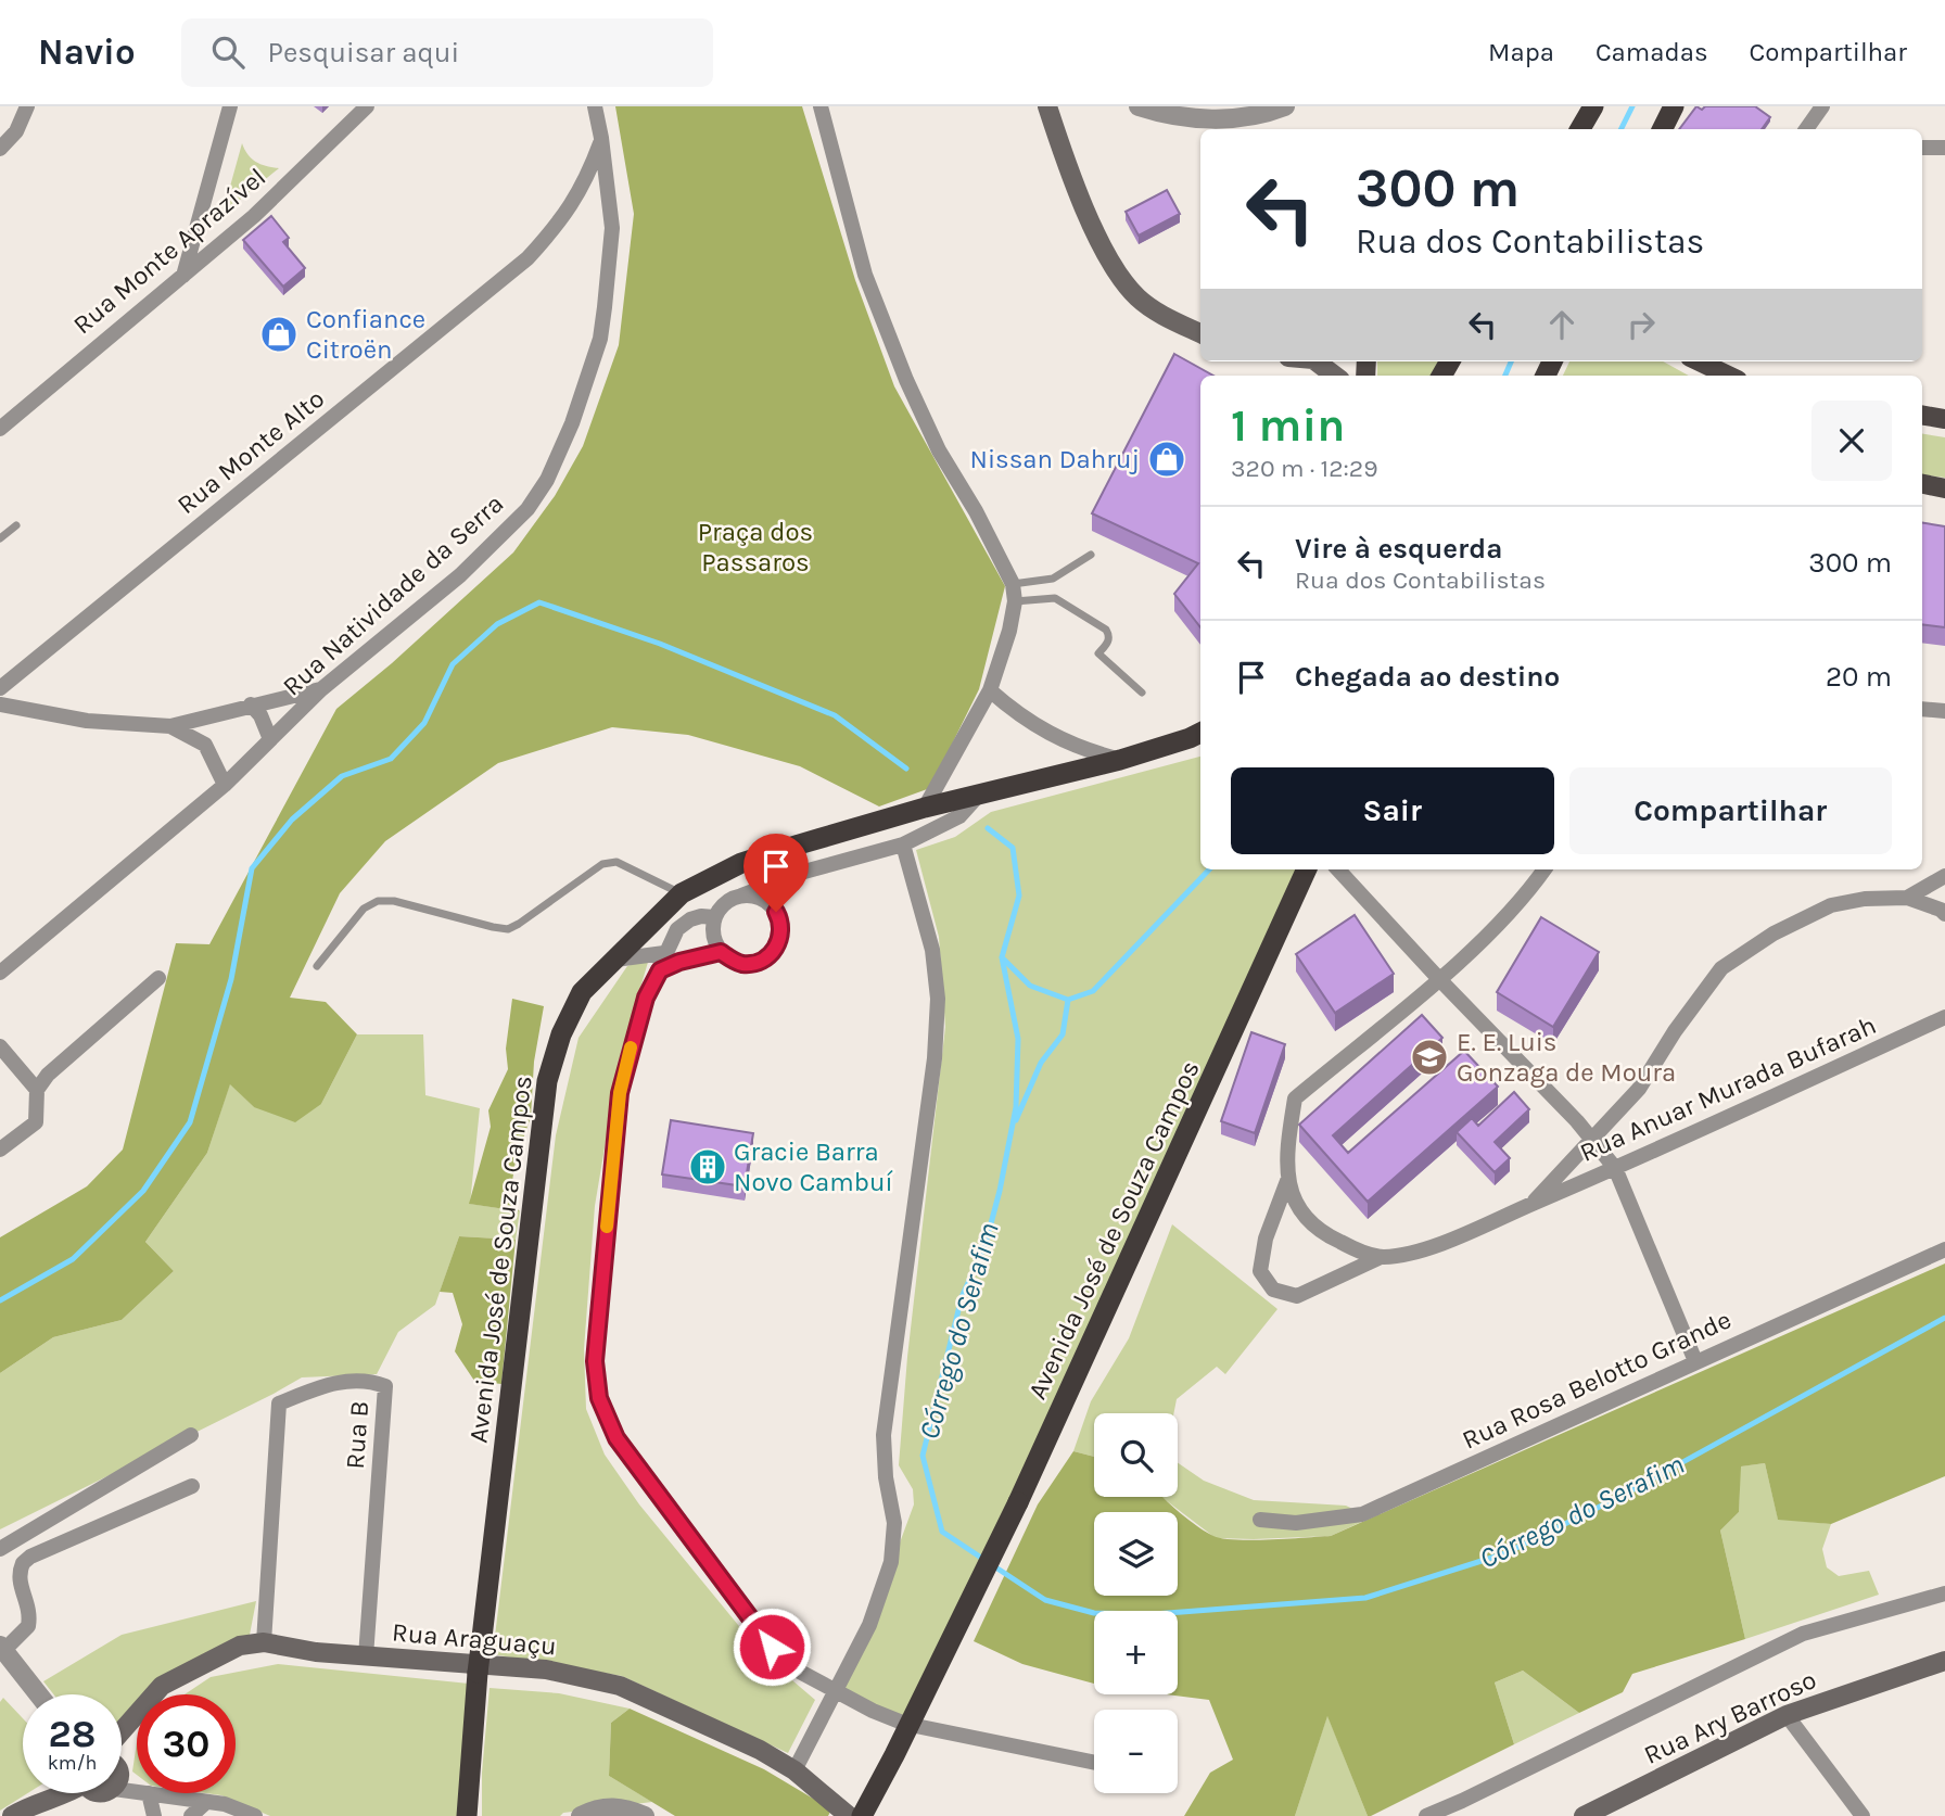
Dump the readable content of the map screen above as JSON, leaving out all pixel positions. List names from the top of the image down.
{
  "streets": {
    "highway": ["Avenida José de Souza Campos"],
    "main road": ["Rua Araguaçu", "Rua Ary Barroso"],
    "street": [
      "Rua Monte Aprazível",
      "Rua Monte Alto",
      "Rua Natividade da Serra",
      "Rua Anuar Murada Bufarah",
      "Rua Rosa Belotto Grande",
      "Rua B"
    ]
  },
  "crossings": [
    ["Rua Monte Alto", "Rua Natividade da Serra"],
    ["Rua B", "Rua Araguaçu"]
  ],
  "water": ["Córrego do Serafim"],
  "parks": ["Praça dos Passaros"],
  "places": {
    "shop": ["Confiance Citroën", "Nissan Dahruj"],
    "school or university": ["E. E. Luis Gonzaga de Moura"],
    "building": ["Gracie Barra Novo Cambuí"]
  },
  "page": {
    "header": "Navio",
    "search": "Pesquisar aqui",
    "nav": ["Mapa", "Camadas", "Compartilhar"],
    "turn": ["300 m", "Rua dos Contabilistas"],
    "heading": ["1 min", "320 m · 12:29"],
    "list": [
      {
        "name": "Vire à esquerda",
        "note": "Rua dos Contabilistas",
        "value": "300 m"
      },
      {
        "name": "Chegada ao destino",
        "value": "20 m"
      }
    ],
    "buttons": ["Sair", "Compartilhar"],
    "map_buttons": ["+", "−"],
    "speed": "28 km/h",
    "limit": "30"
  }
}
